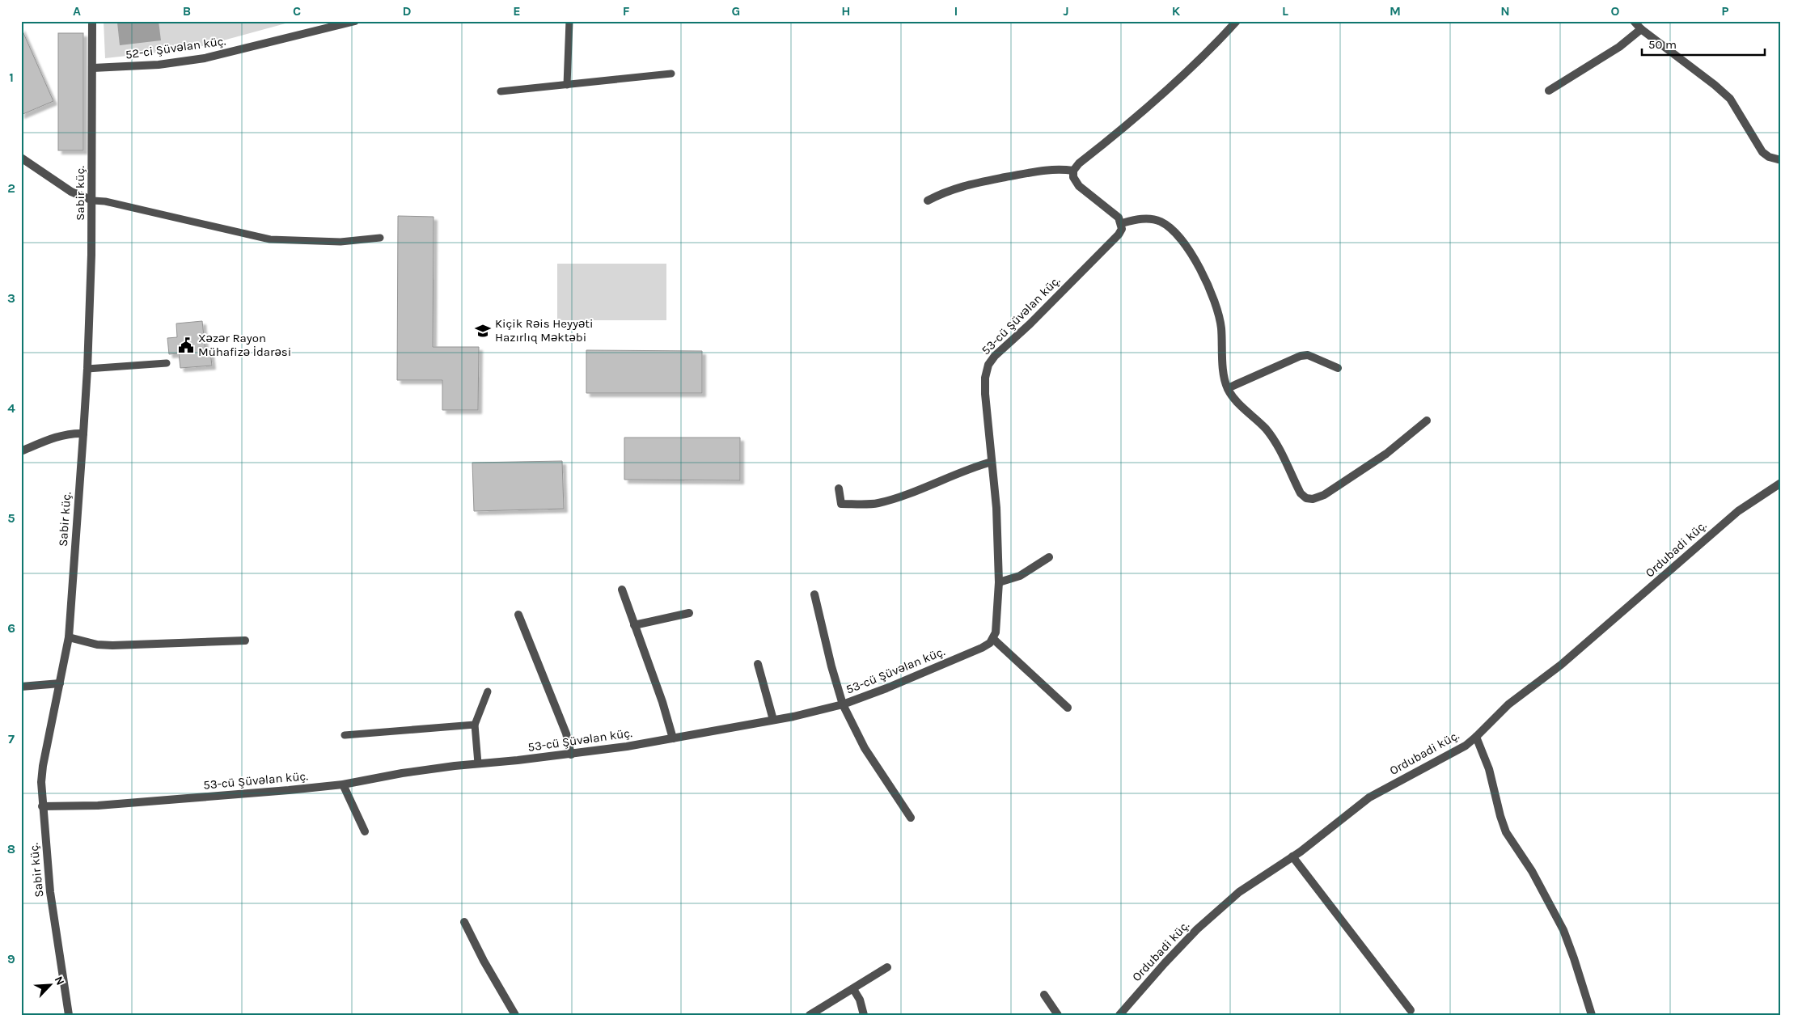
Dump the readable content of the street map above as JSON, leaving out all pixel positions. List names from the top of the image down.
{
  "streets": {
    "street": [
      "52-ci Şüvəlan küç.",
      "Sabir küç.",
      "53-cü Şüvəlan küç.",
      "Ordubadi küç."
    ]
  },
  "crossings": [
    ["52-ci Şüvəlan küç.", "Sabir küç."],
    ["Sabir küç.", "53-cü Şüvəlan küç."]
  ],
  "places": {
    "school or university": ["Kiçik Rəis Heyyəti Hazırlıq Məktəbi"],
    "public building": ["Xəzər Rayon Mühafizə İdarəsi"]
  },
  "scale_bar": "50 m",
  "north": "top right",
  "grid": {
    "columns": [
      "A",
      "B",
      "C",
      "D",
      "E",
      "F",
      "G",
      "H",
      "I",
      "J",
      "K",
      "L",
      "M",
      "N",
      "O",
      "P"
    ],
    "rows": [
      "1",
      "2",
      "3",
      "4",
      "5",
      "6",
      "7",
      "8",
      "9"
    ]
  }
}
